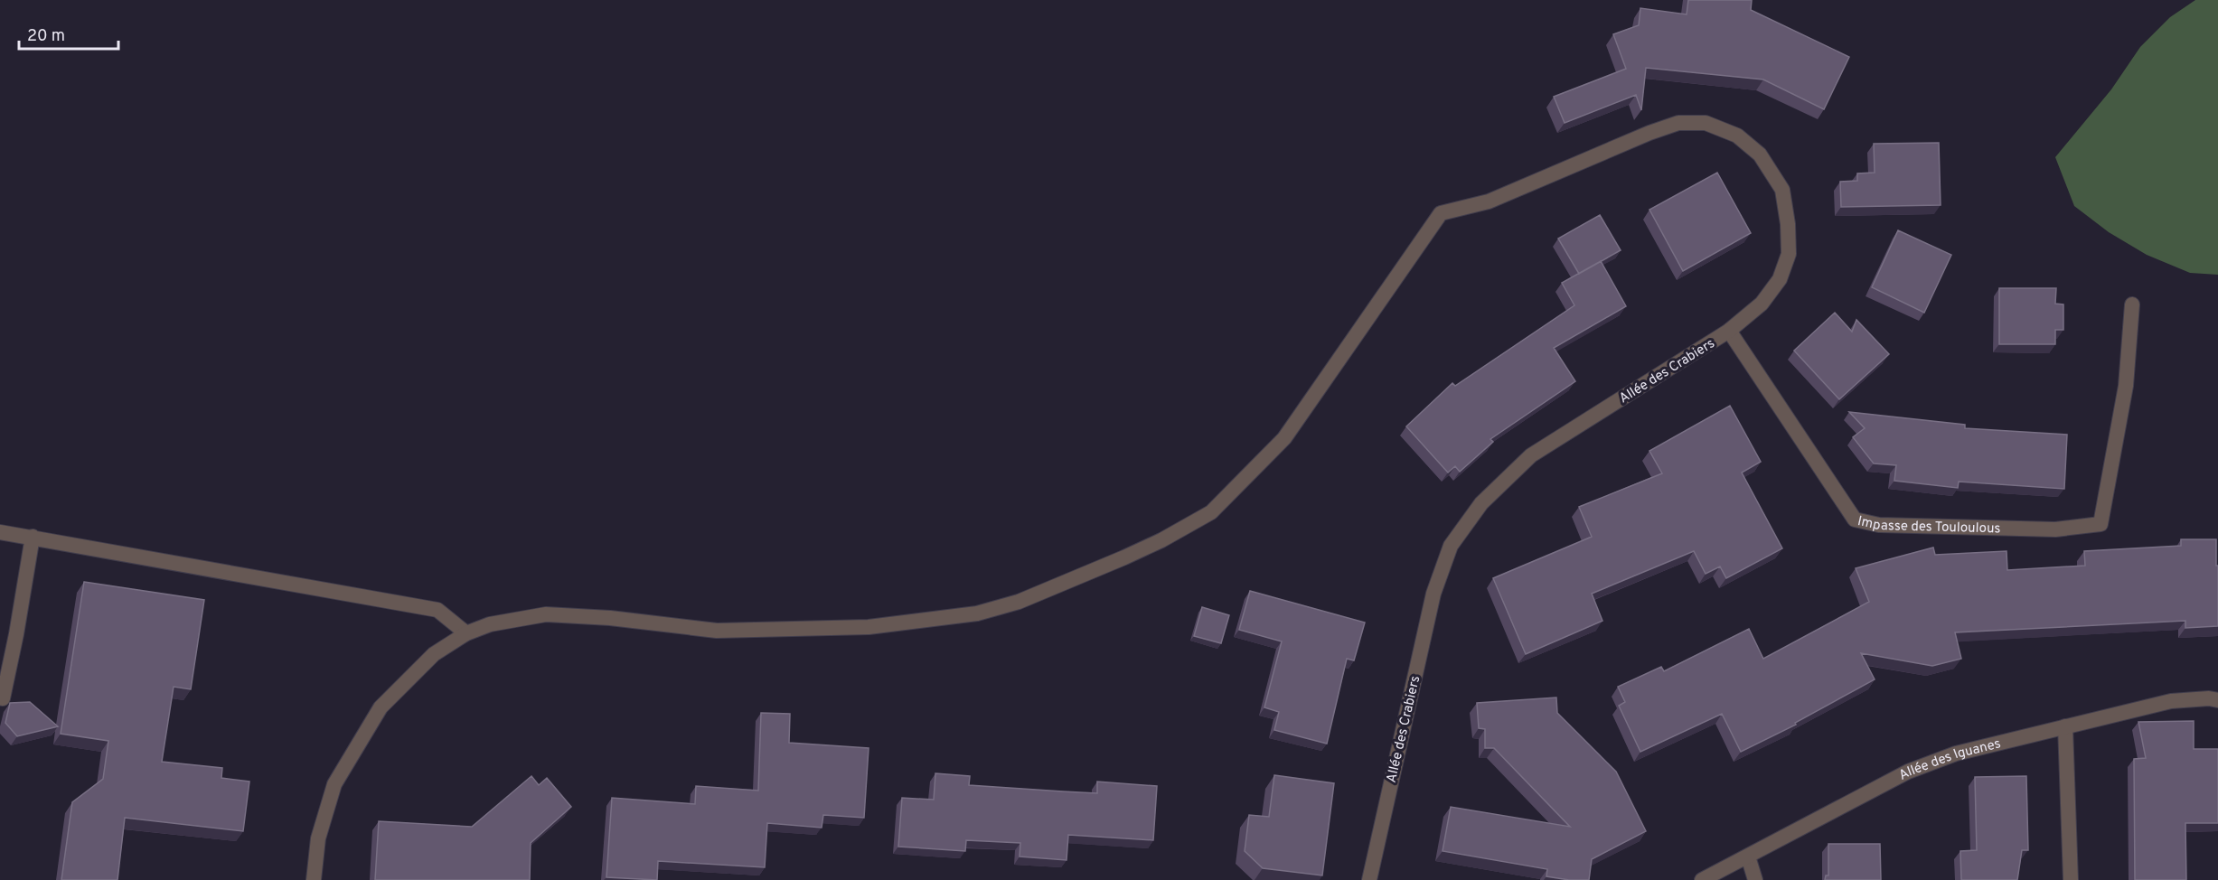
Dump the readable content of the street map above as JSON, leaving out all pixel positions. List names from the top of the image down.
{
  "streets": {
    "street": ["Allée des Crabiers", "Impasse des Touloulous", "Allée des Iguanes"]
  },
  "crossings": [
    ["Allée des Crabiers", "Impasse des Touloulous"]
  ],
  "scale_bar": "20 m"
}
